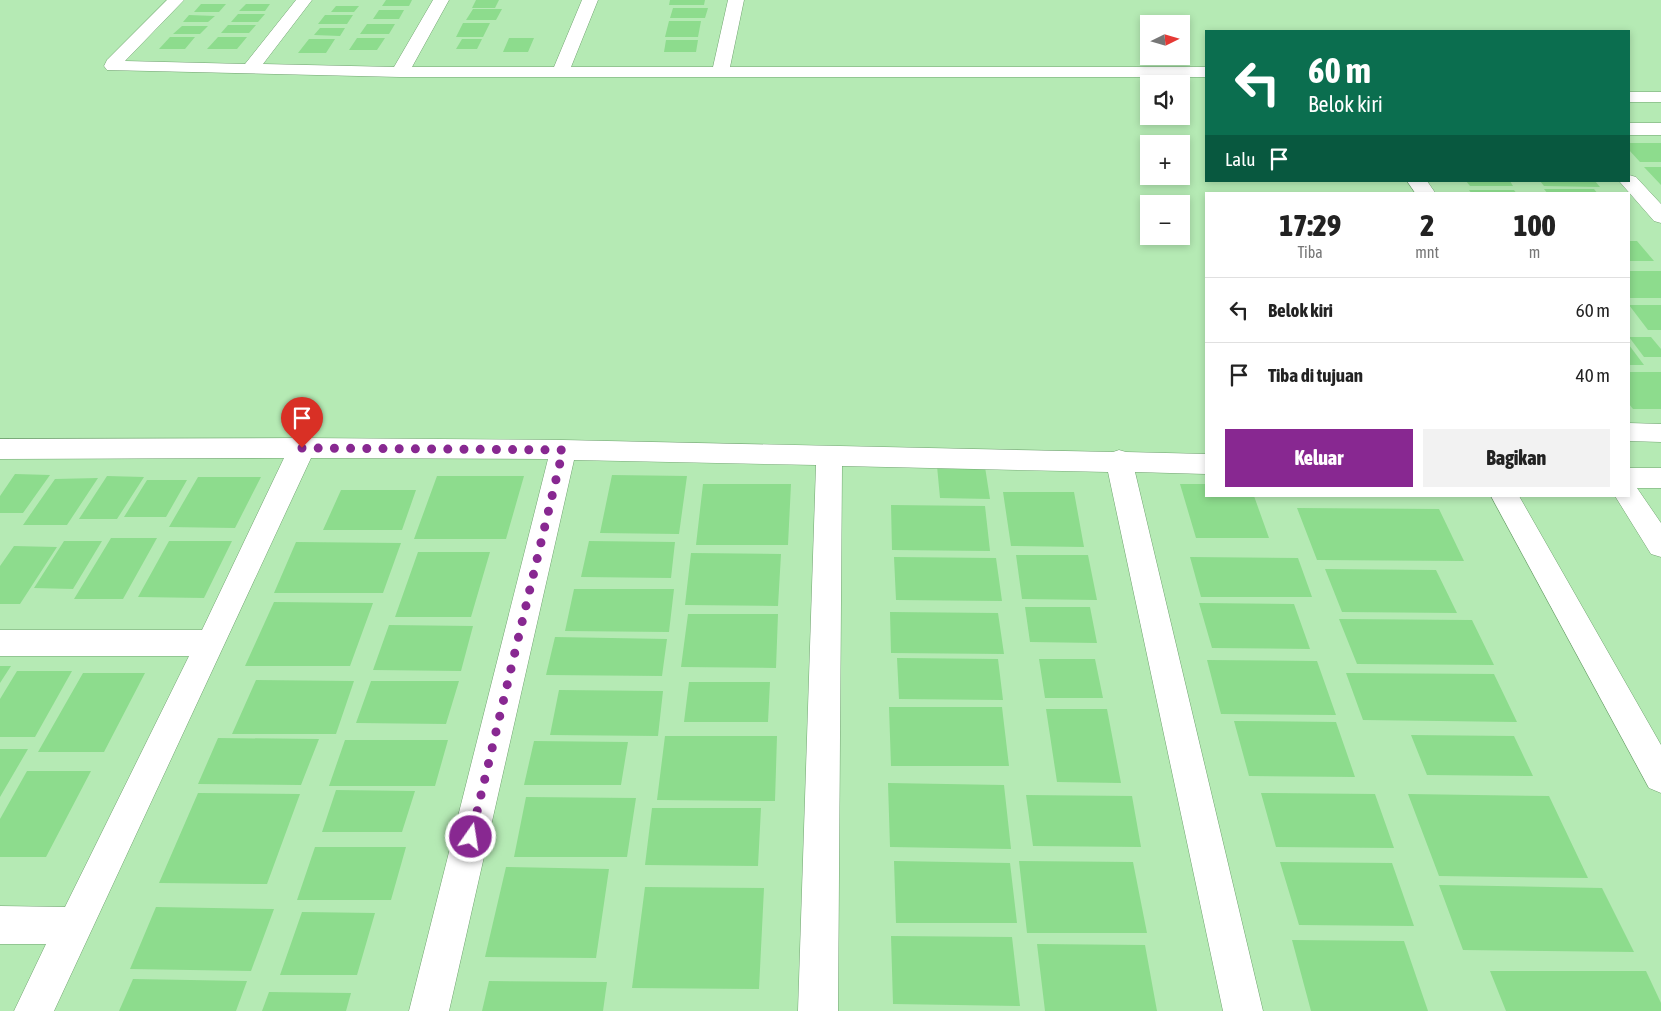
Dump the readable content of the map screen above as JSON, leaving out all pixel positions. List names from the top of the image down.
{
  "north": "right",
  "page": {
    "map_buttons": ["+", "−"],
    "turn": ["60 m", "Belok kiri"],
    "then": "Lalu",
    "eta": [
      "17:29",
      "Tiba",
      "2",
      "mnt",
      "100",
      "m"
    ],
    "list": [
      {
        "name": "Belok kiri",
        "value": "60 m"
      },
      {
        "name": "Tiba di tujuan",
        "value": "40 m"
      }
    ],
    "buttons": ["Keluar", "Bagikan"]
  }
}
